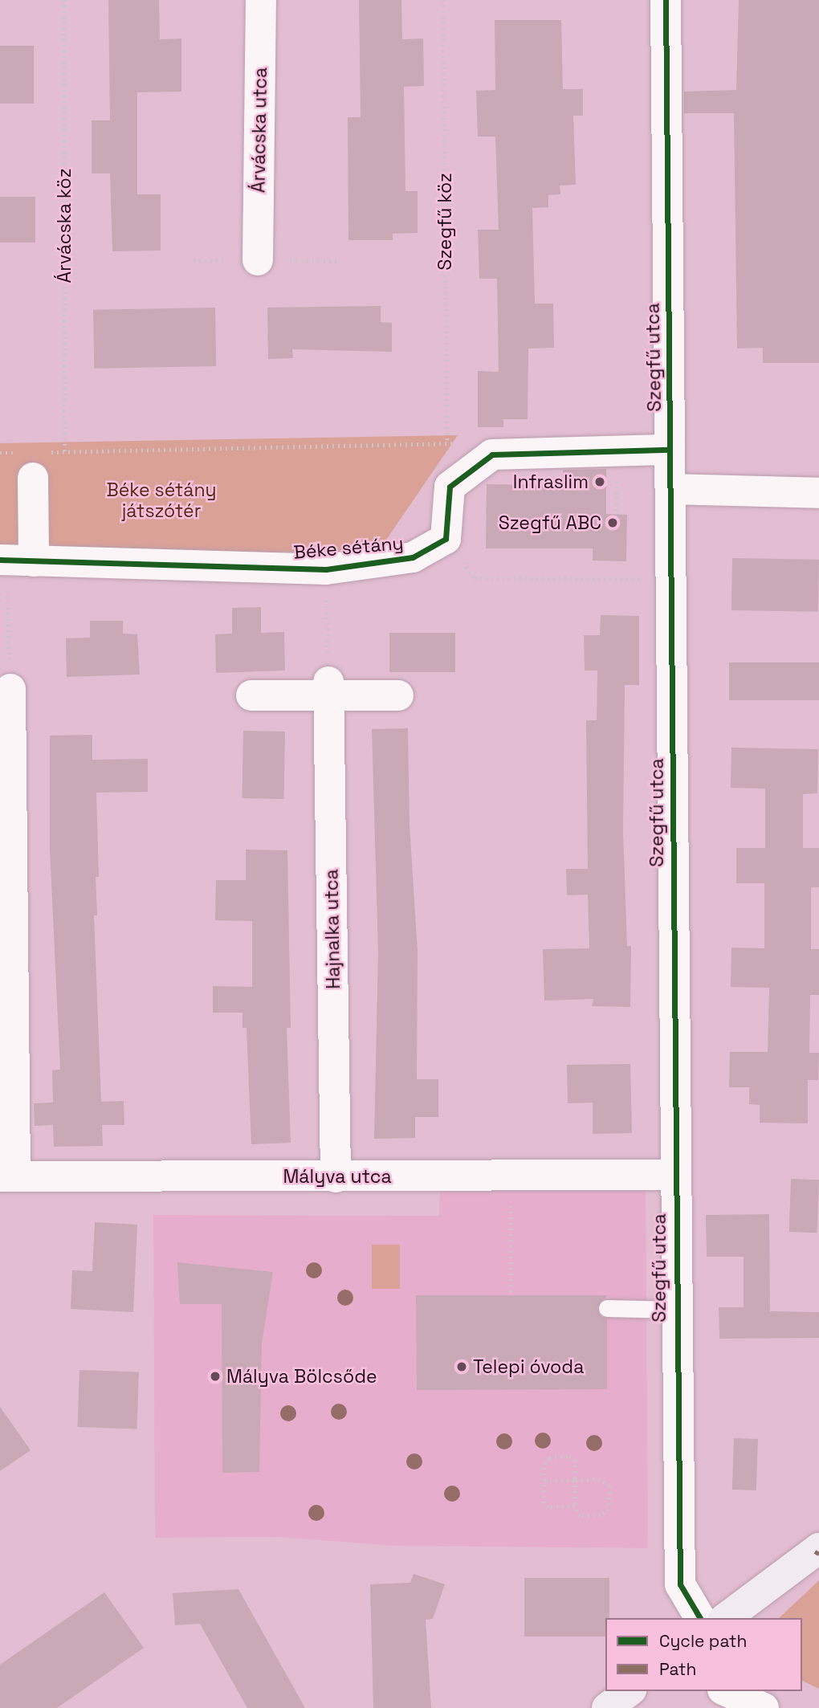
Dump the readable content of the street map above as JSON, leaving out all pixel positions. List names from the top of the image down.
{
  "streets": {
    "street": [
      "Árvácska utca",
      "Szegfű utca",
      "Béke sétány",
      "Hajnalka utca",
      "Mályva utca"
    ],
    "path": ["Szegfű köz", "Árvácska köz"]
  },
  "crossings": [
    ["Szegfű utca", "Mályva utca"],
    ["Hajnalka utca", "Mályva utca"]
  ],
  "parks": ["Béke sétány játszótér"],
  "places": [
    "Infraslim",
    "Szegfű ABC",
    "Telepi óvoda",
    "Mályva Bölcsőde"
  ],
  "legend": ["Cycle path", "Path"]
}
